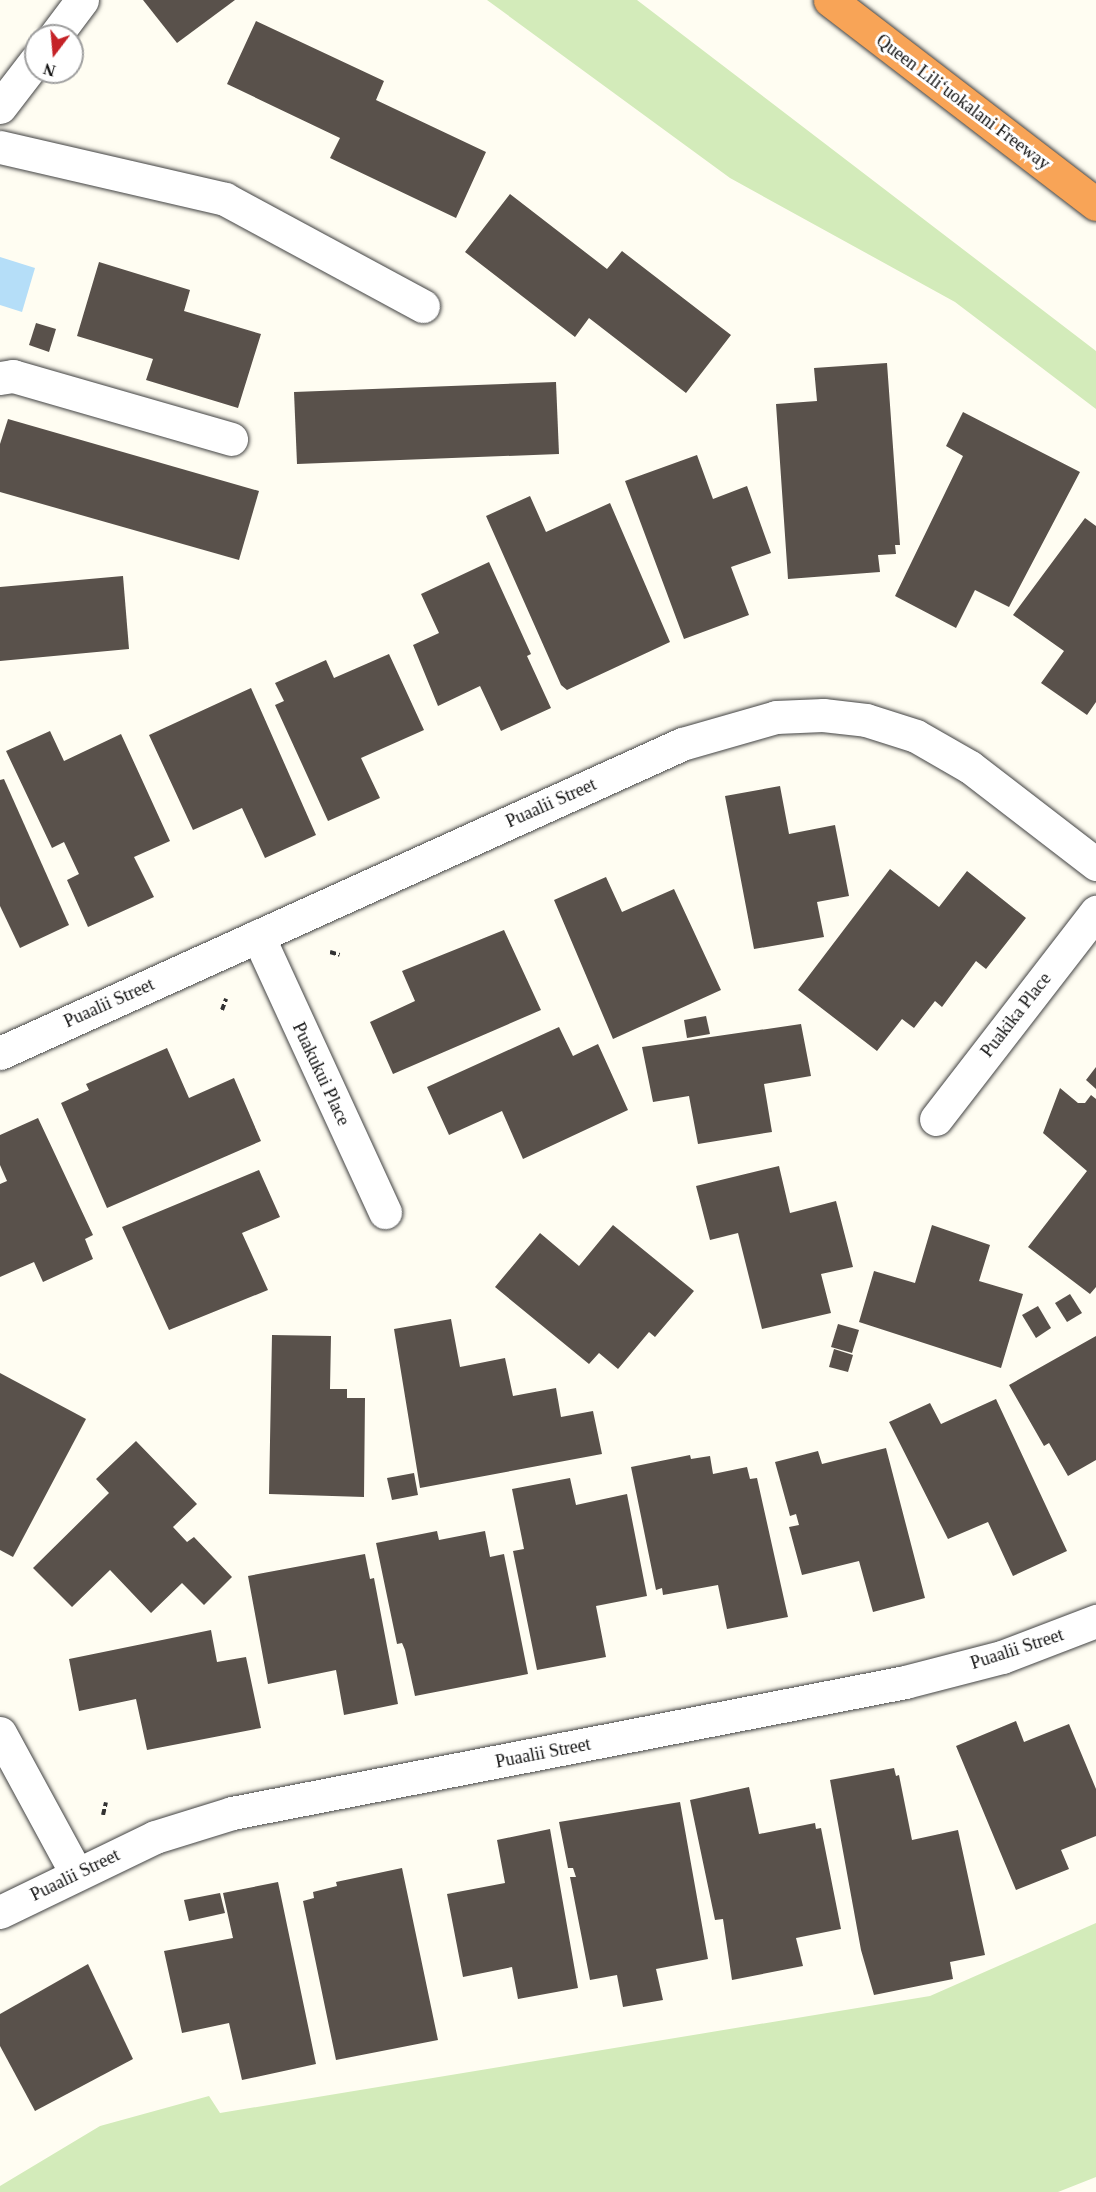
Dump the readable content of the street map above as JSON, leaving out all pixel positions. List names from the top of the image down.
{
  "streets": {
    "highway": ["Queen Liliʻuokalani Freeway"],
    "street": ["Puaalii Street", "Puakika Place", "Puakukui Place"]
  },
  "crossings": [
    ["Puaalii Street", "Puakukui Place"]
  ],
  "north": "bottom"
}
